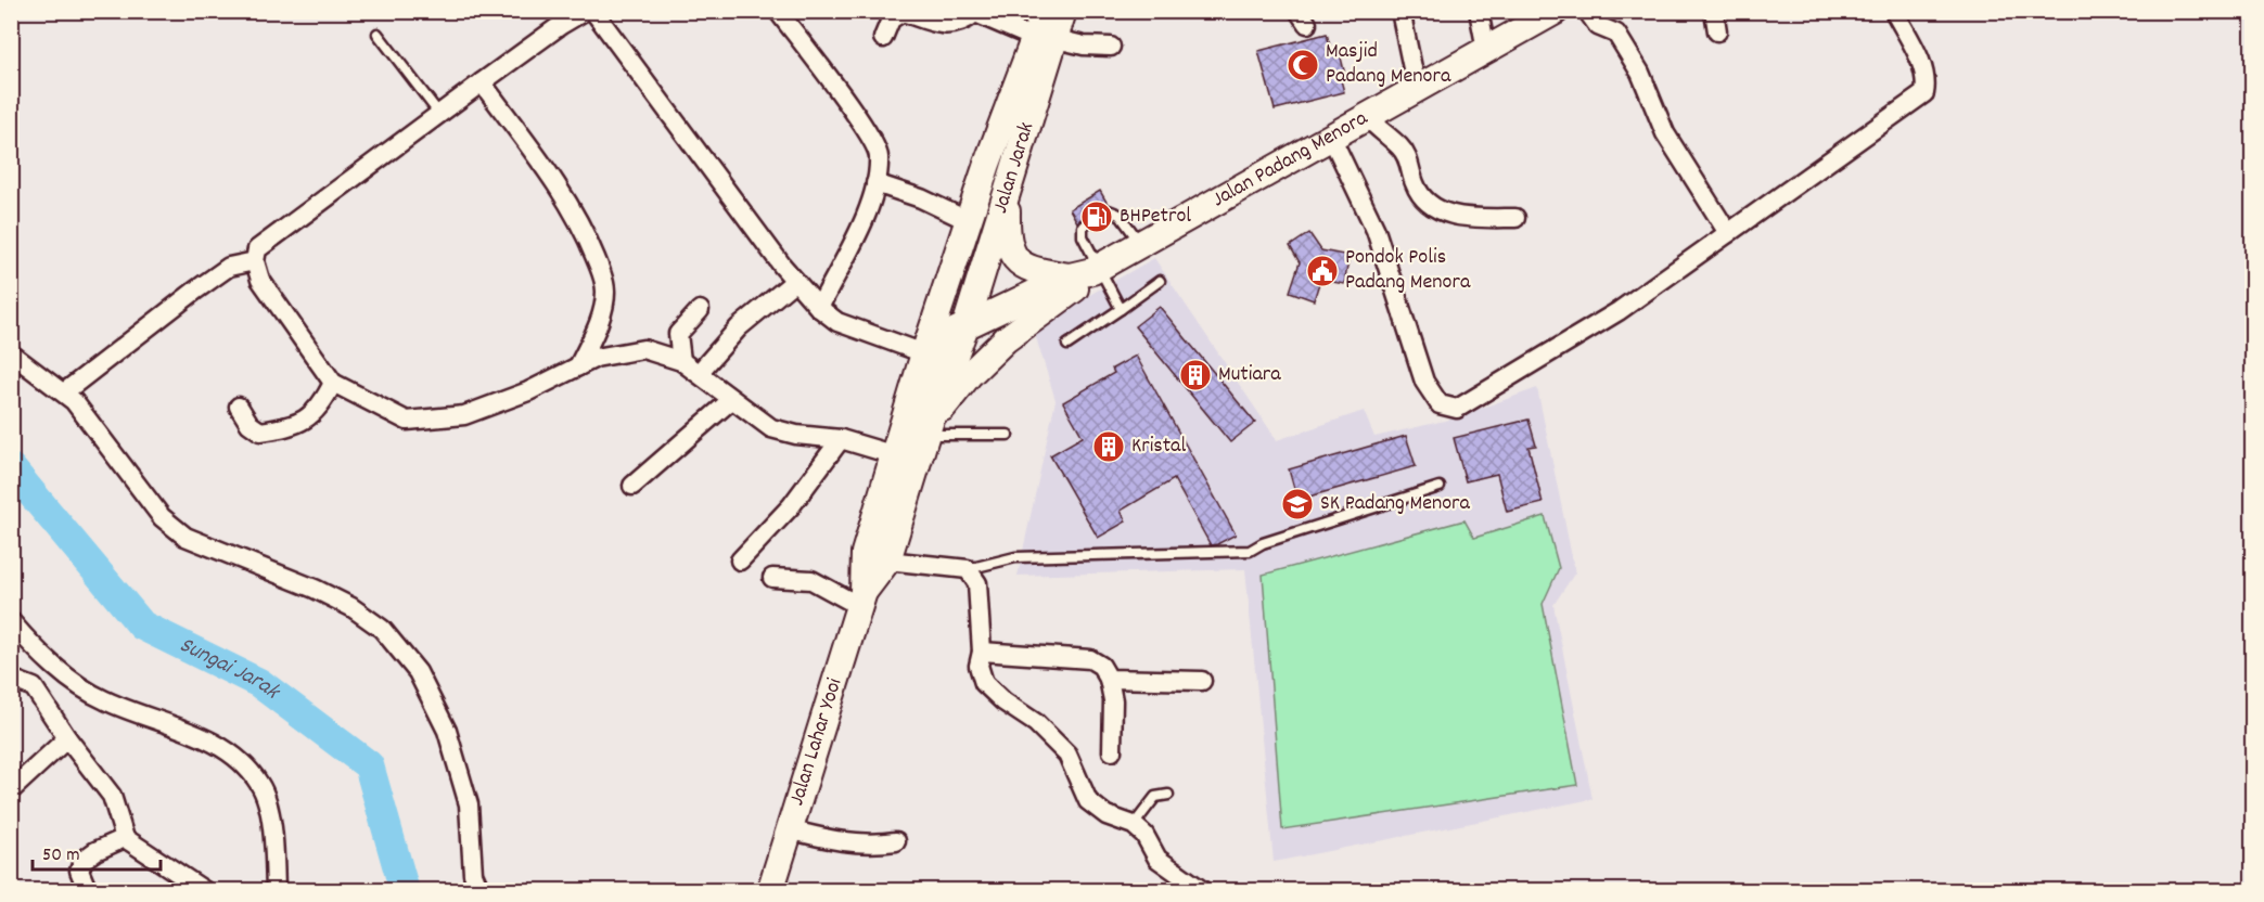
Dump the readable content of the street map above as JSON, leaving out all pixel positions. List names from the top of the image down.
{
  "streets": {
    "main road": ["Jalan Padang Menora", "Jalan Jarak", "Jalan Lahar Yooi"]
  },
  "crossings": [
    ["Jalan Padang Menora", "Jalan Jarak"]
  ],
  "water": ["Sungai Jarak"],
  "places": {
    "mosque": ["Masjid Padang Menora"],
    "fuel station": ["BHPetrol"],
    "public building": ["Pondok Polis Padang Menora"],
    "building": ["Mutiara", "Kristal"],
    "school or university": ["SK Padang Menora"]
  },
  "scale_bar": "50 m"
}
